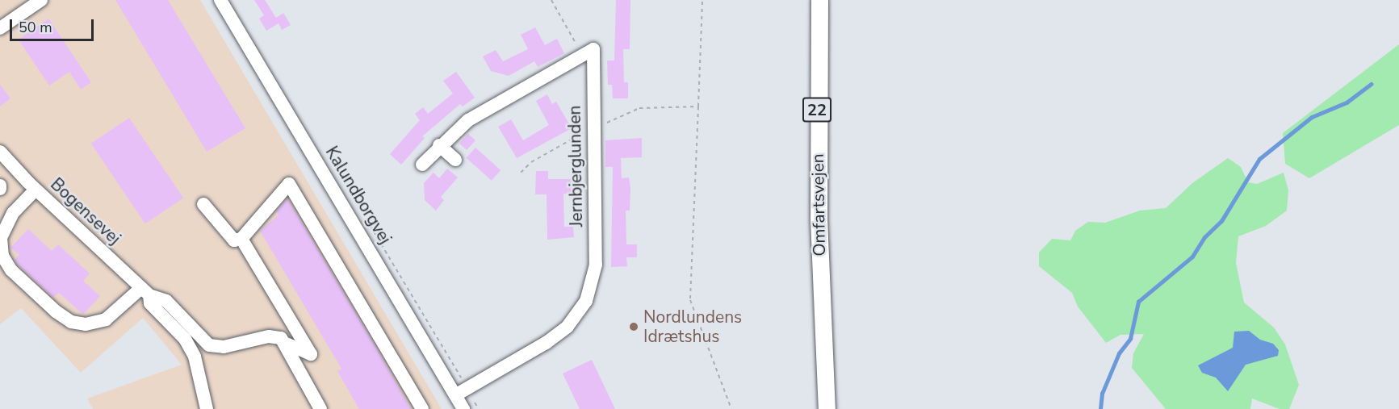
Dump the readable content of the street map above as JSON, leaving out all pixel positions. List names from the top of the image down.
{
  "streets": {
    "main road": ["22", "Omfartsvejen"],
    "street": ["Jernbjerglunden", "Kalundborgvej", "Bogensevej"]
  },
  "crossings": [
    ["Jernbjerglunden", "Kalundborgvej"]
  ],
  "places": ["Nordlundens Idrætshus"],
  "scale_bar": "50 m"
}
